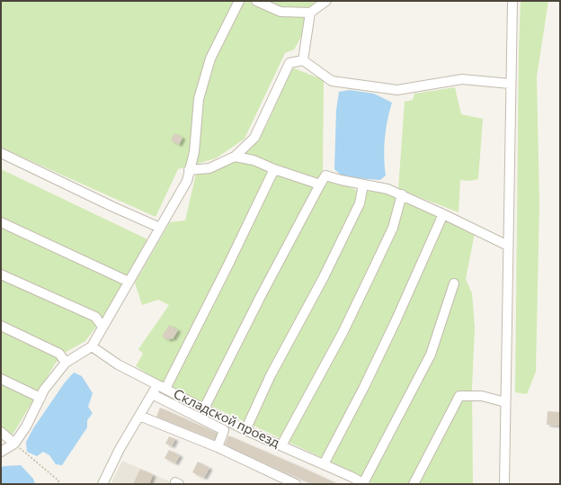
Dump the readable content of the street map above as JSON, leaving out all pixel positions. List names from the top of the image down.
{
  "streets": {
    "street": ["Складской проезд"]
  }
}
